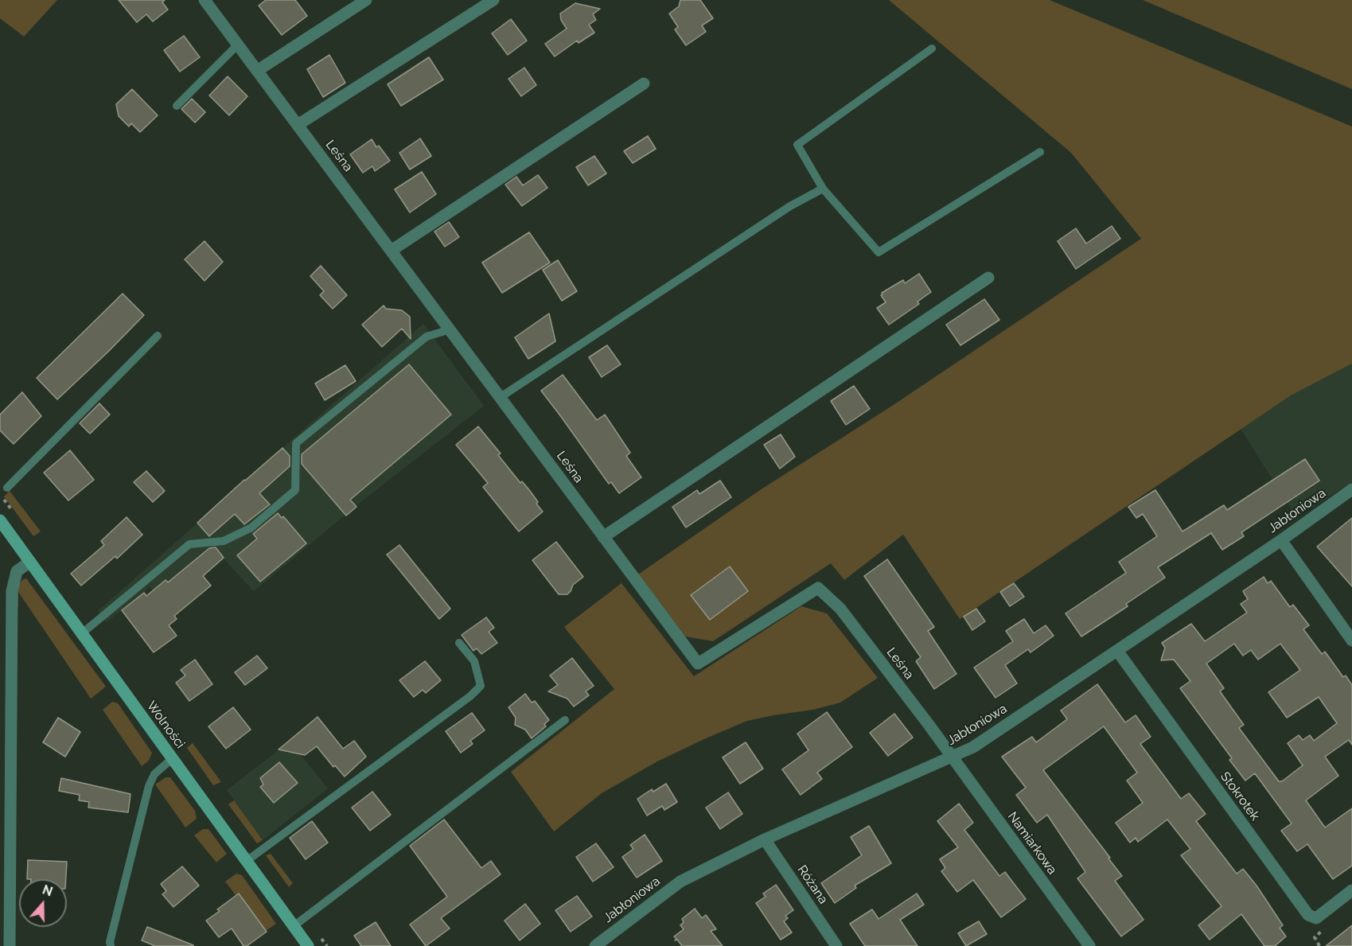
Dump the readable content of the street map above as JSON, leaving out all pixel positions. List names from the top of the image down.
{
  "streets": {
    "street": [
      "Leśna",
      "Jabłoniowa",
      "Wolności",
      "Stokrotek",
      "Namiarkowa",
      "Różana"
    ]
  },
  "crossings": [
    ["Leśna", "Jabłoniowa"],
    ["Leśna", "Namiarkowa"],
    ["Jabłoniowa", "Stokrotek"],
    ["Jabłoniowa", "Namiarkowa"],
    ["Jabłoniowa", "Różana"]
  ],
  "north": "top"
}
